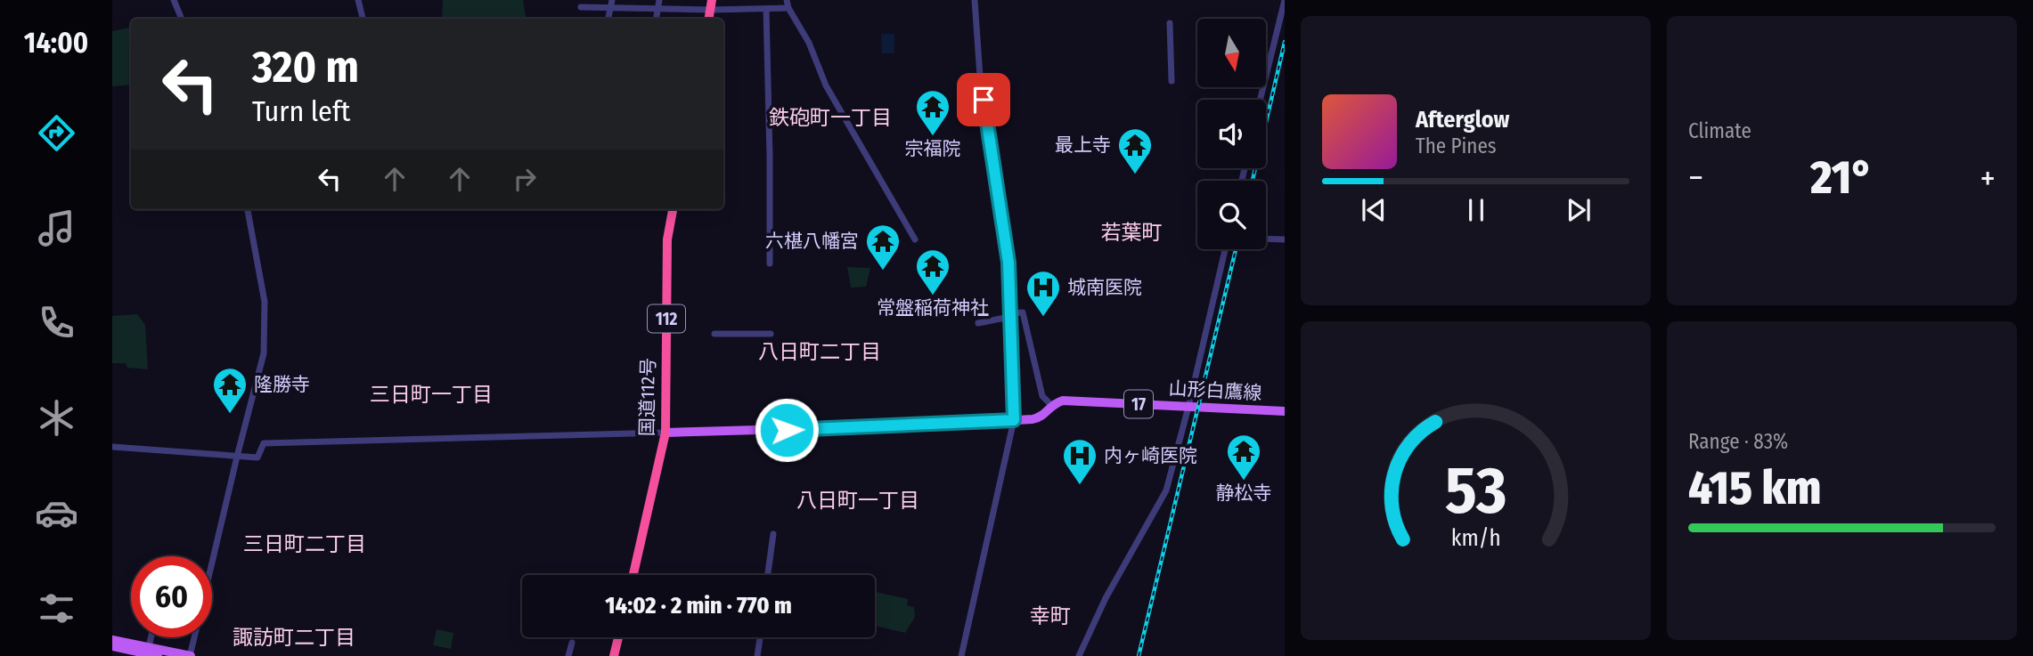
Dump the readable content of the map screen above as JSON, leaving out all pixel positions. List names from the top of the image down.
{
  "streets": {
    "highway": ["112", "国道112号"],
    "main road": ["山形白鷹線", "17"]
  },
  "crossings": [
    ["山形白鷹線", "国道112号"]
  ],
  "districts": [
    "鉄砲町一丁目",
    "若葉町",
    "八日町二丁目",
    "三日町一丁目",
    "八日町一丁目",
    "三日町二丁目",
    "幸町",
    "諏訪町二丁目"
  ],
  "places": {
    "temple": [
      "宗福院",
      "最上寺",
      "六椹八幡宮",
      "常盤稲荷神社",
      "隆勝寺",
      "静松寺"
    ],
    "hospital": ["城南医院", "内ヶ崎医院"]
  },
  "north": "bottom",
  "page": {
    "tabs": "14:00",
    "tile": [
      "Climate",
      ["Range · 83%", "415 km"]
    ],
    "turn": ["320 m", "Turn left"],
    "song": ["Afterglow", "The Pines"],
    "heat": ["−", "21°", "+"],
    "limit": "60",
    "trip": "14:02 · 2 min · 770 m",
    "gauge": ["53", "km/h"]
  }
}
